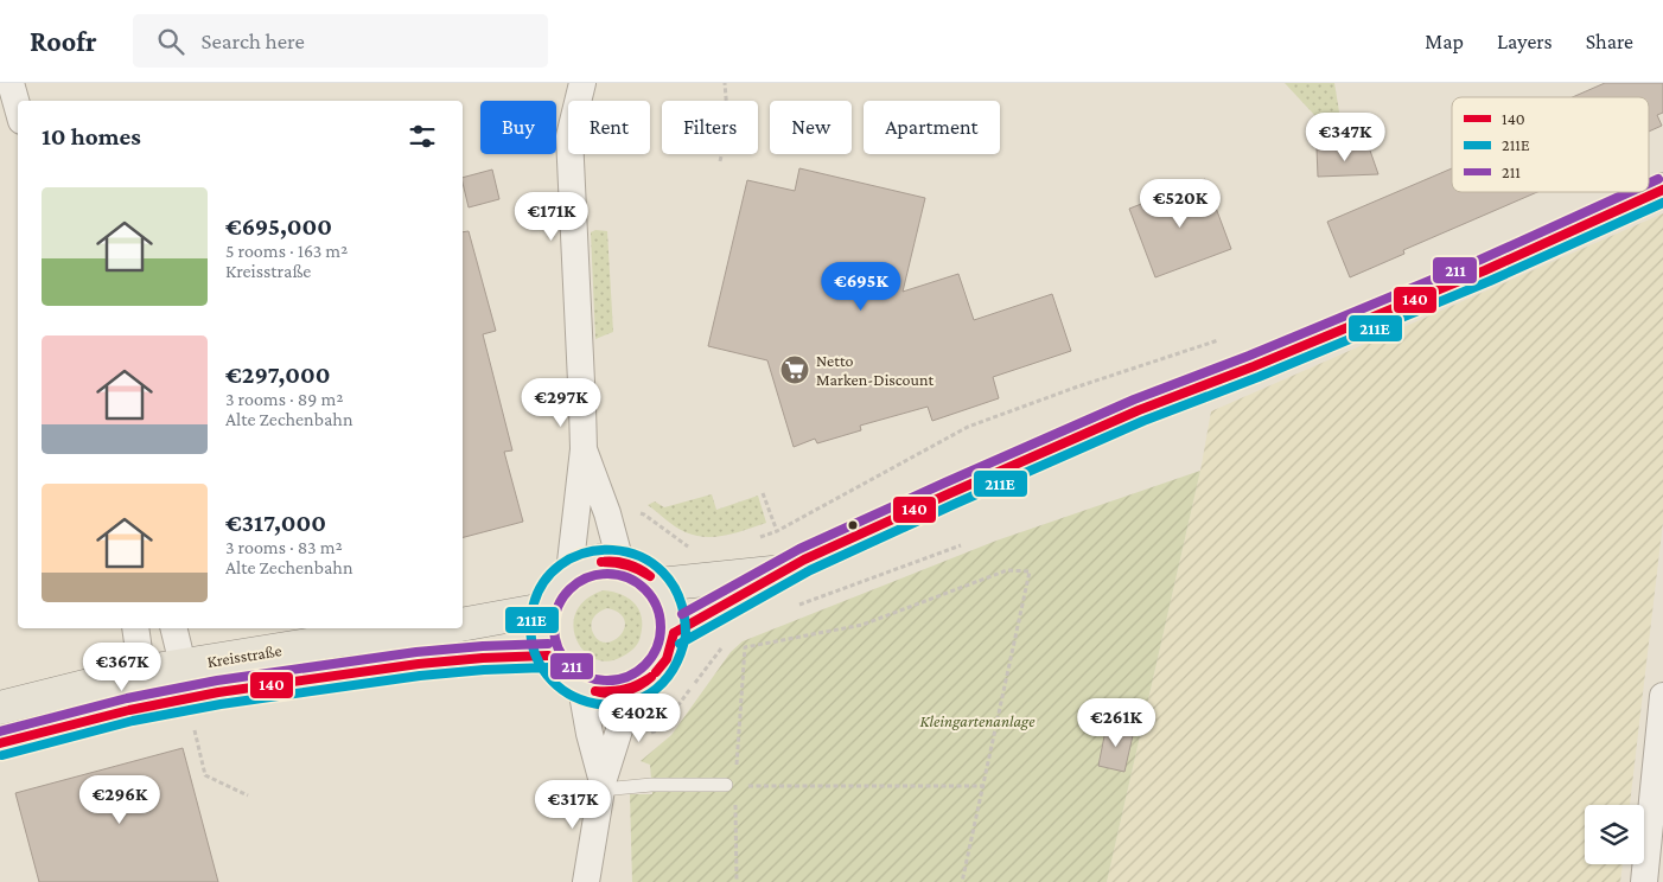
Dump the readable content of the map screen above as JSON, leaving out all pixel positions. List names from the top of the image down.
{
  "streets": {
    "main road": ["Kreisstraße"]
  },
  "parks": ["Kleingartenanlage"],
  "places": {
    "supermarket": ["Netto Marken-Discount"]
  },
  "lines": ["transit line 211", "transit line 140", "transit line 211E"],
  "legend": ["140", "211E", "211"],
  "page": {
    "header": "Roofr",
    "search": "Search here",
    "nav": ["Map", "Layers", "Share"],
    "chip": [
      "Buy",
      "Rent",
      "Filters",
      "New",
      "Apartment"
    ],
    "heading": "10 homes",
    "price": [
      "€347K",
      "€520K",
      "€171K",
      "€695K",
      "€297K",
      "€367K",
      "€402K",
      "€261K",
      "€296K",
      "€317K"
    ],
    "list": [
      {
        "name": "€695,000",
        "note": "5 rooms · 163 m² · Kreisstraße"
      },
      {
        "name": "€297,000",
        "note": "3 rooms · 89 m² · Alte Zechenbahn"
      },
      {
        "name": "€317,000",
        "note": "3 rooms · 83 m² · Alte Zechenbahn"
      }
    ]
  }
}
